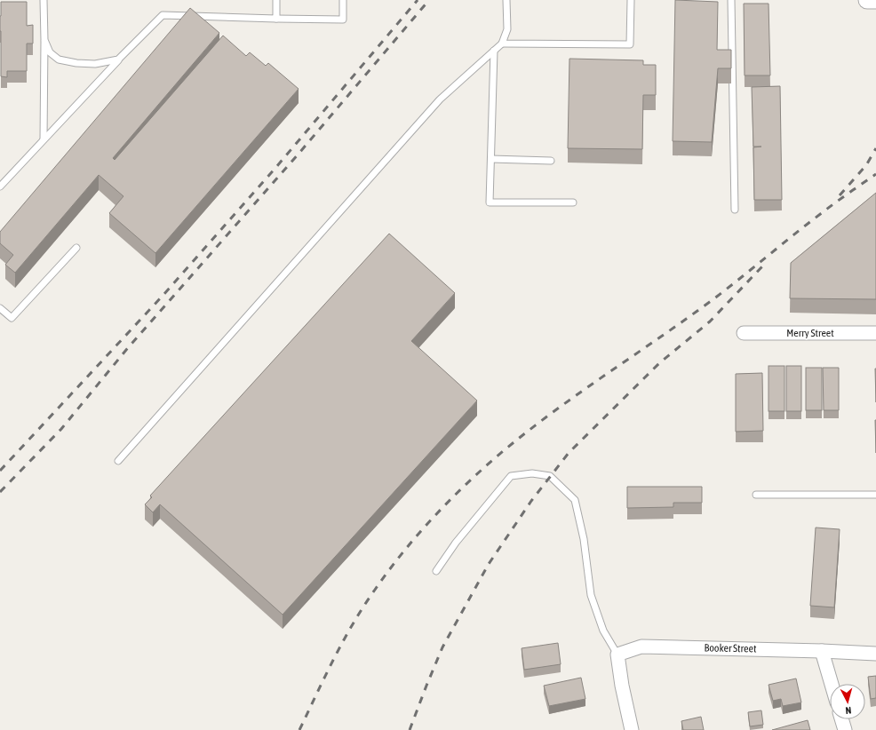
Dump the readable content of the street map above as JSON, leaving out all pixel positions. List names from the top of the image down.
{
  "streets": {
    "street": ["Merry Street", "Booker Street"]
  },
  "north": "bottom"
}
